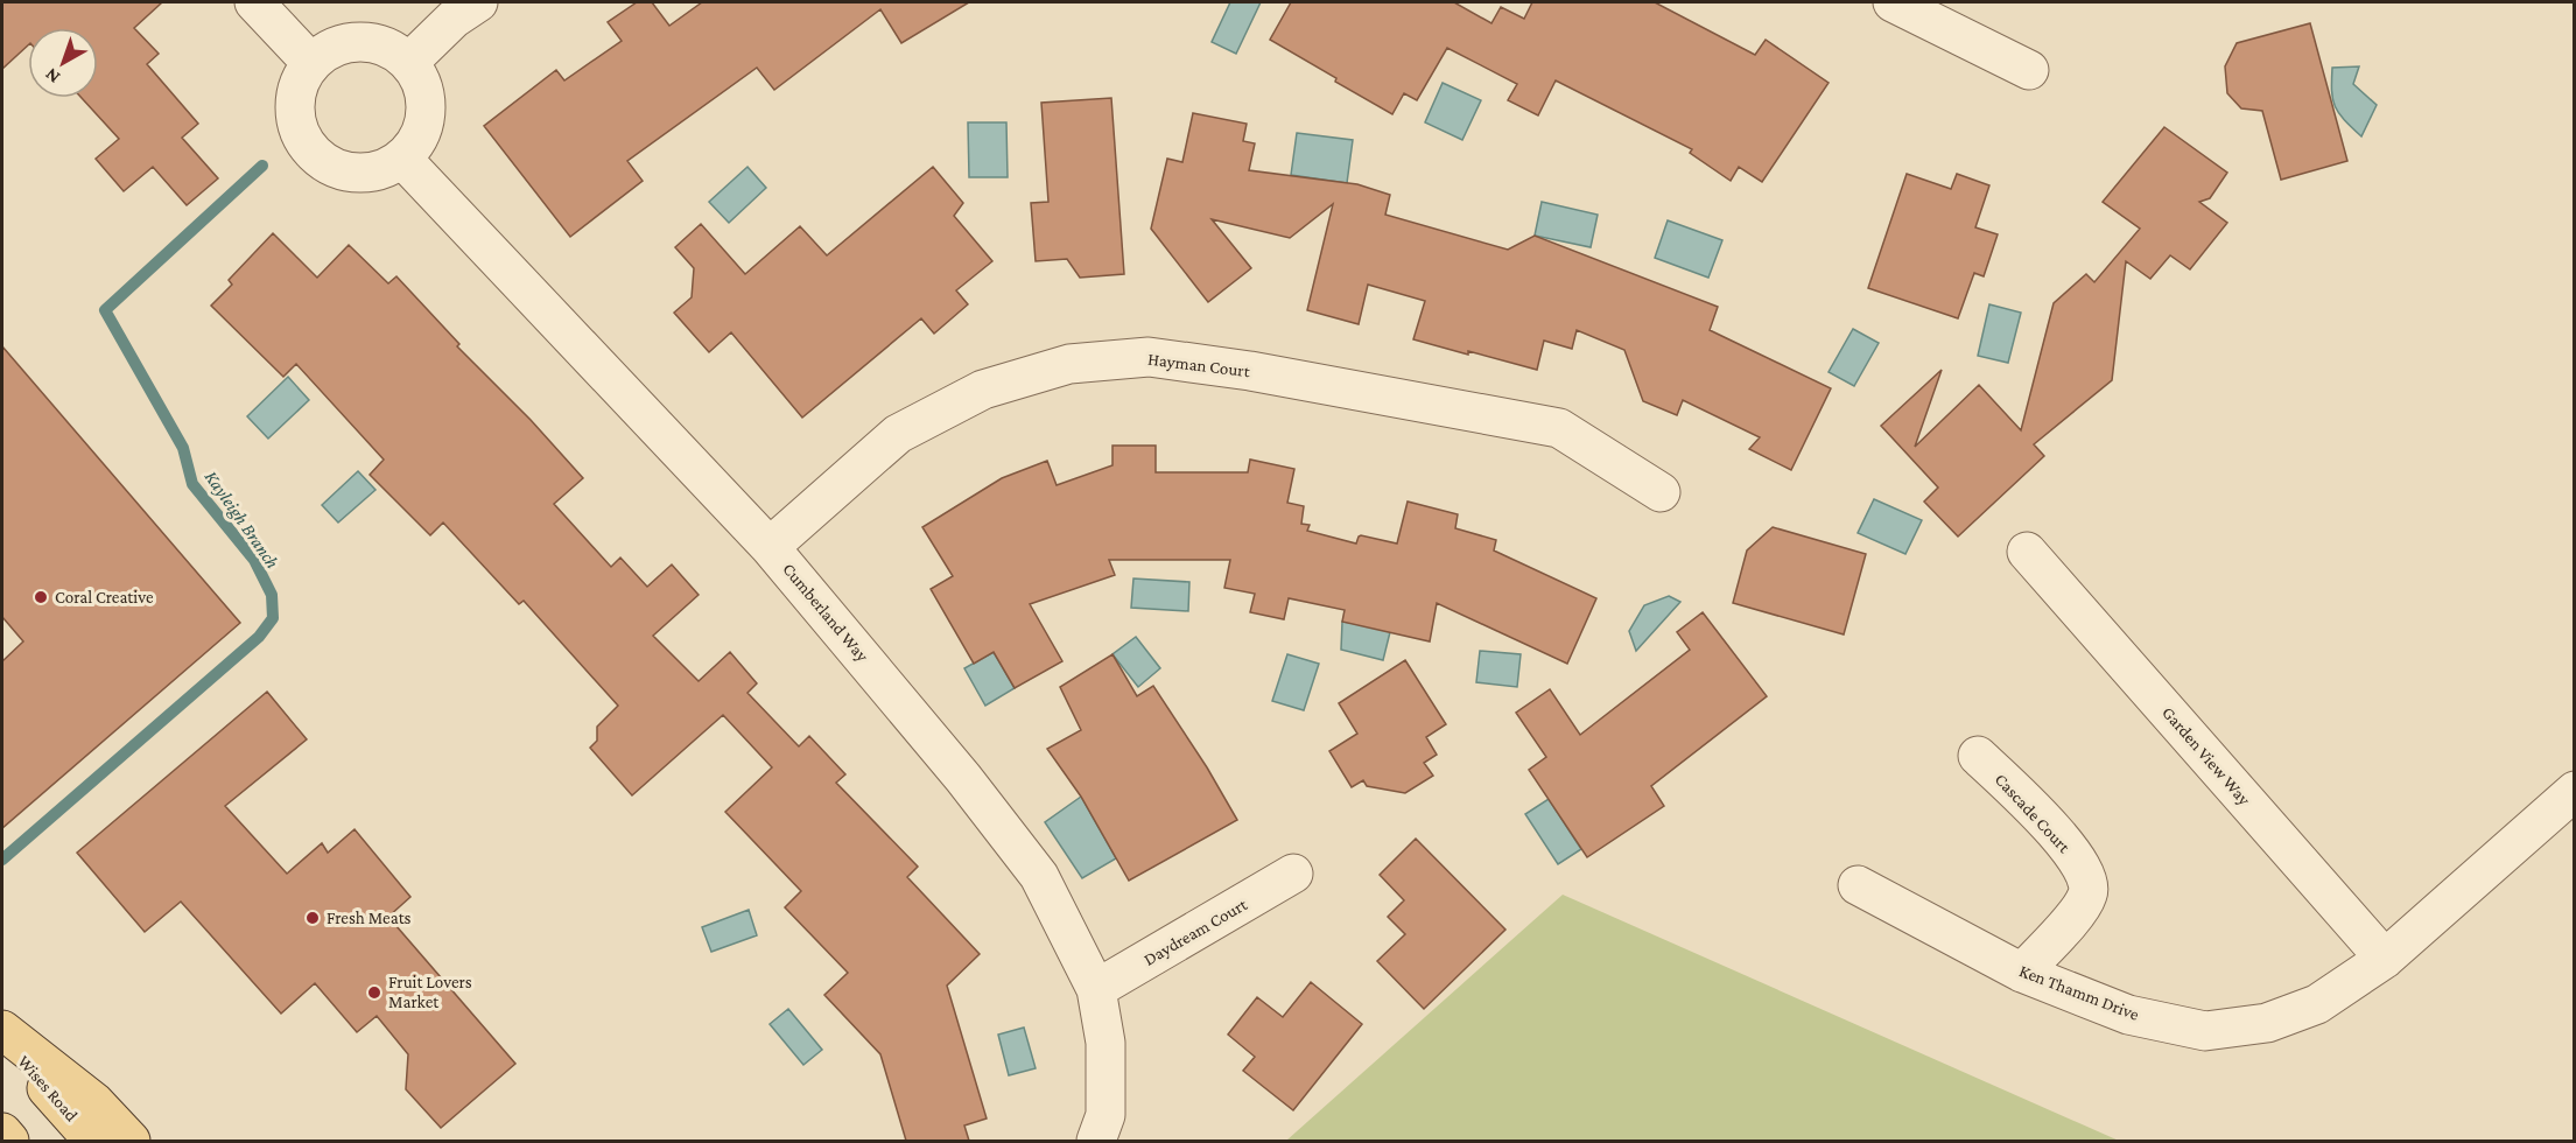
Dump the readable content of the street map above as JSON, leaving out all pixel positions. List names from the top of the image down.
{
  "streets": {
    "main road": ["Wises Road"],
    "street": [
      "Hayman Court",
      "Cumberland Way",
      "Garden View Way",
      "Cascade Court",
      "Daydream Court",
      "Ken Thamm Drive"
    ]
  },
  "crossings": [
    ["Hayman Court", "Cumberland Way"],
    ["Cumberland Way", "Daydream Court"],
    ["Garden View Way", "Ken Thamm Drive"],
    ["Cascade Court", "Ken Thamm Drive"]
  ],
  "water": ["Kayleigh Branch"],
  "places": ["Coral Creative", "Fresh Meats", "Fruit Lovers Market"],
  "north": "bottom left"
}
